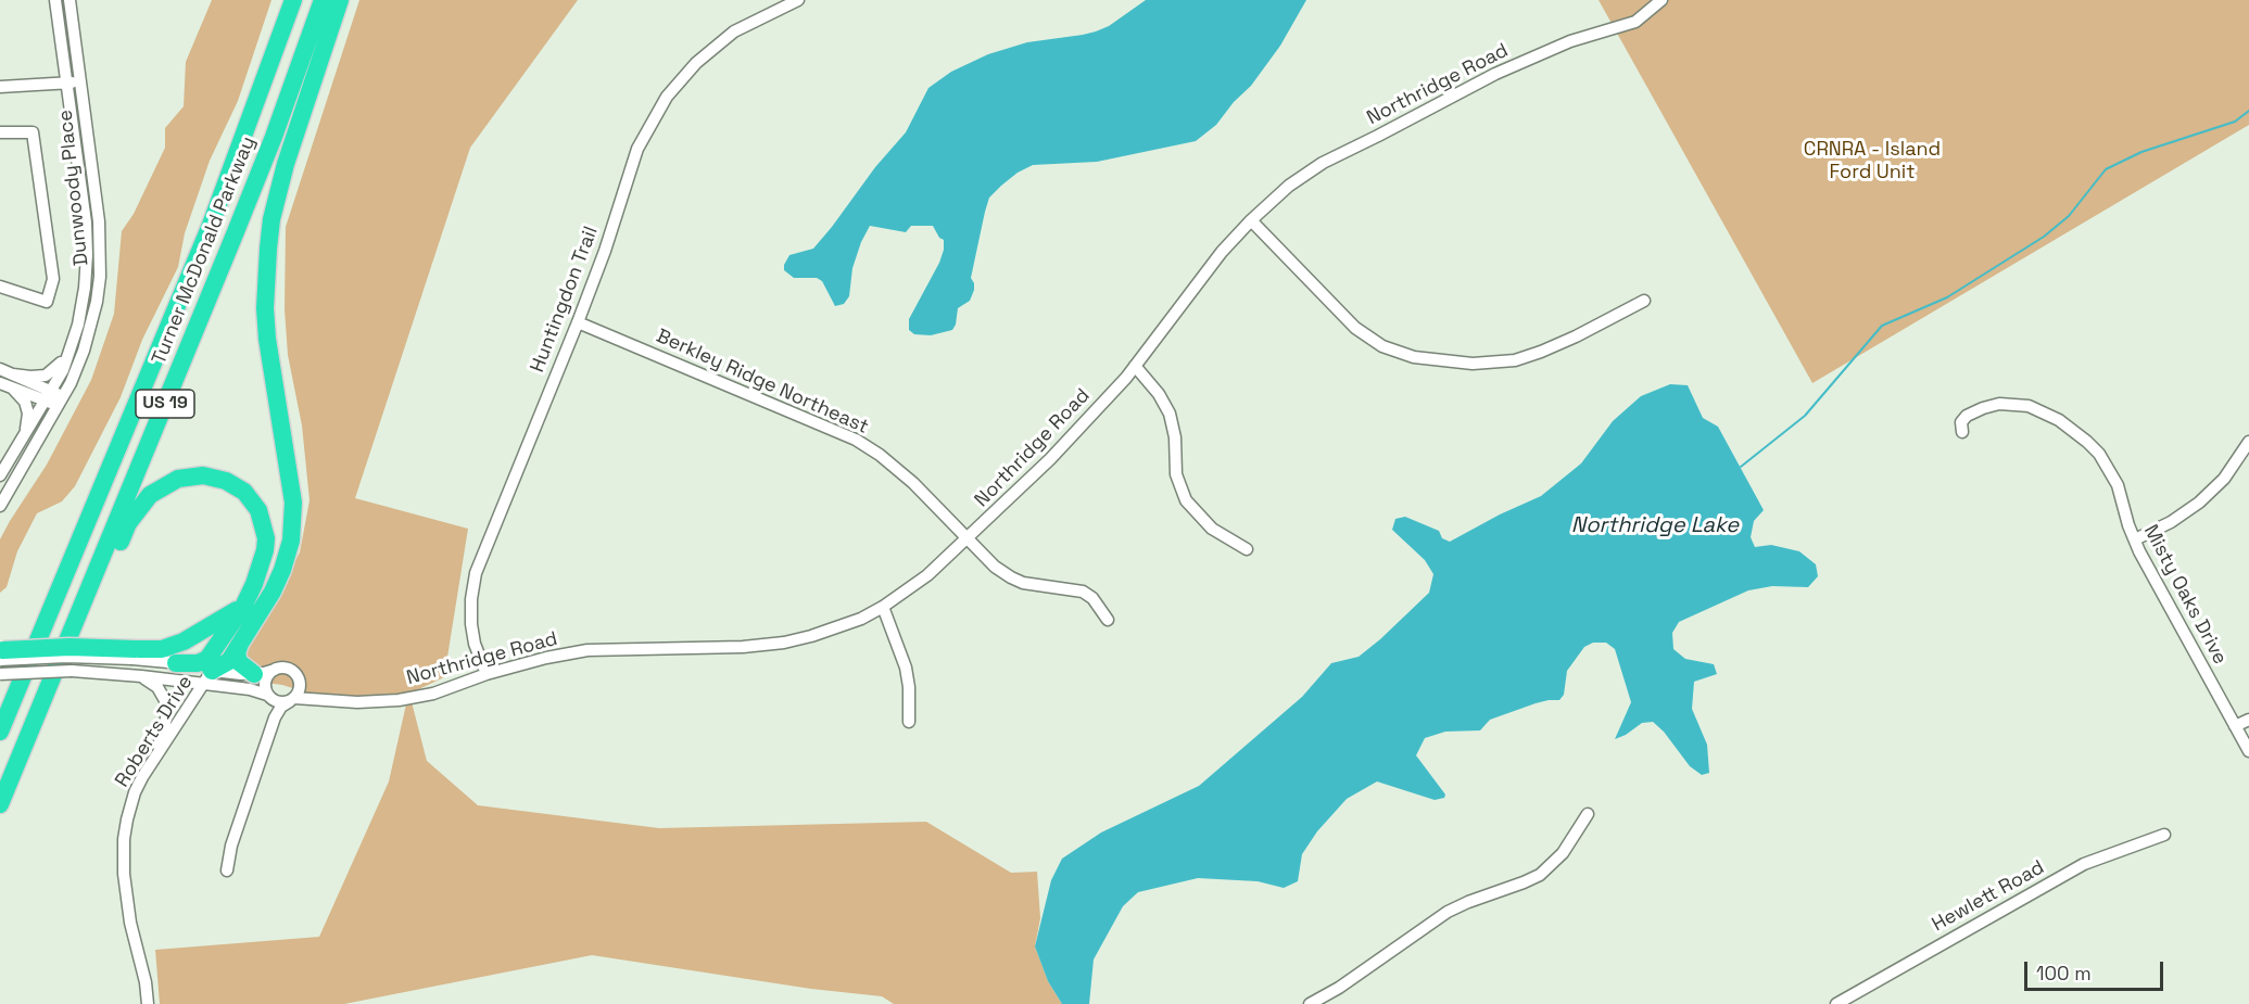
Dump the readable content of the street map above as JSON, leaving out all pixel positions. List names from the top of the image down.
{
  "streets": {
    "highway": ["Turner McDonald Parkway", "US 19"],
    "street": [
      "Northridge Road",
      "Dunwoody Place",
      "Huntingdon Trail",
      "Berkley Ridge Northeast",
      "Misty Oaks Drive",
      "Roberts Drive",
      "Hewlett Road"
    ]
  },
  "crossings": [
    ["Northridge Road", "Huntingdon Trail"],
    ["Northridge Road", "Berkley Ridge Northeast"],
    ["Northridge Road", "Roberts Drive"],
    ["Huntingdon Trail", "Berkley Ridge Northeast"]
  ],
  "water": ["Northridge Lake"],
  "parks": ["CRNRA - Island Ford Unit"],
  "scale_bar": "100 m"
}
